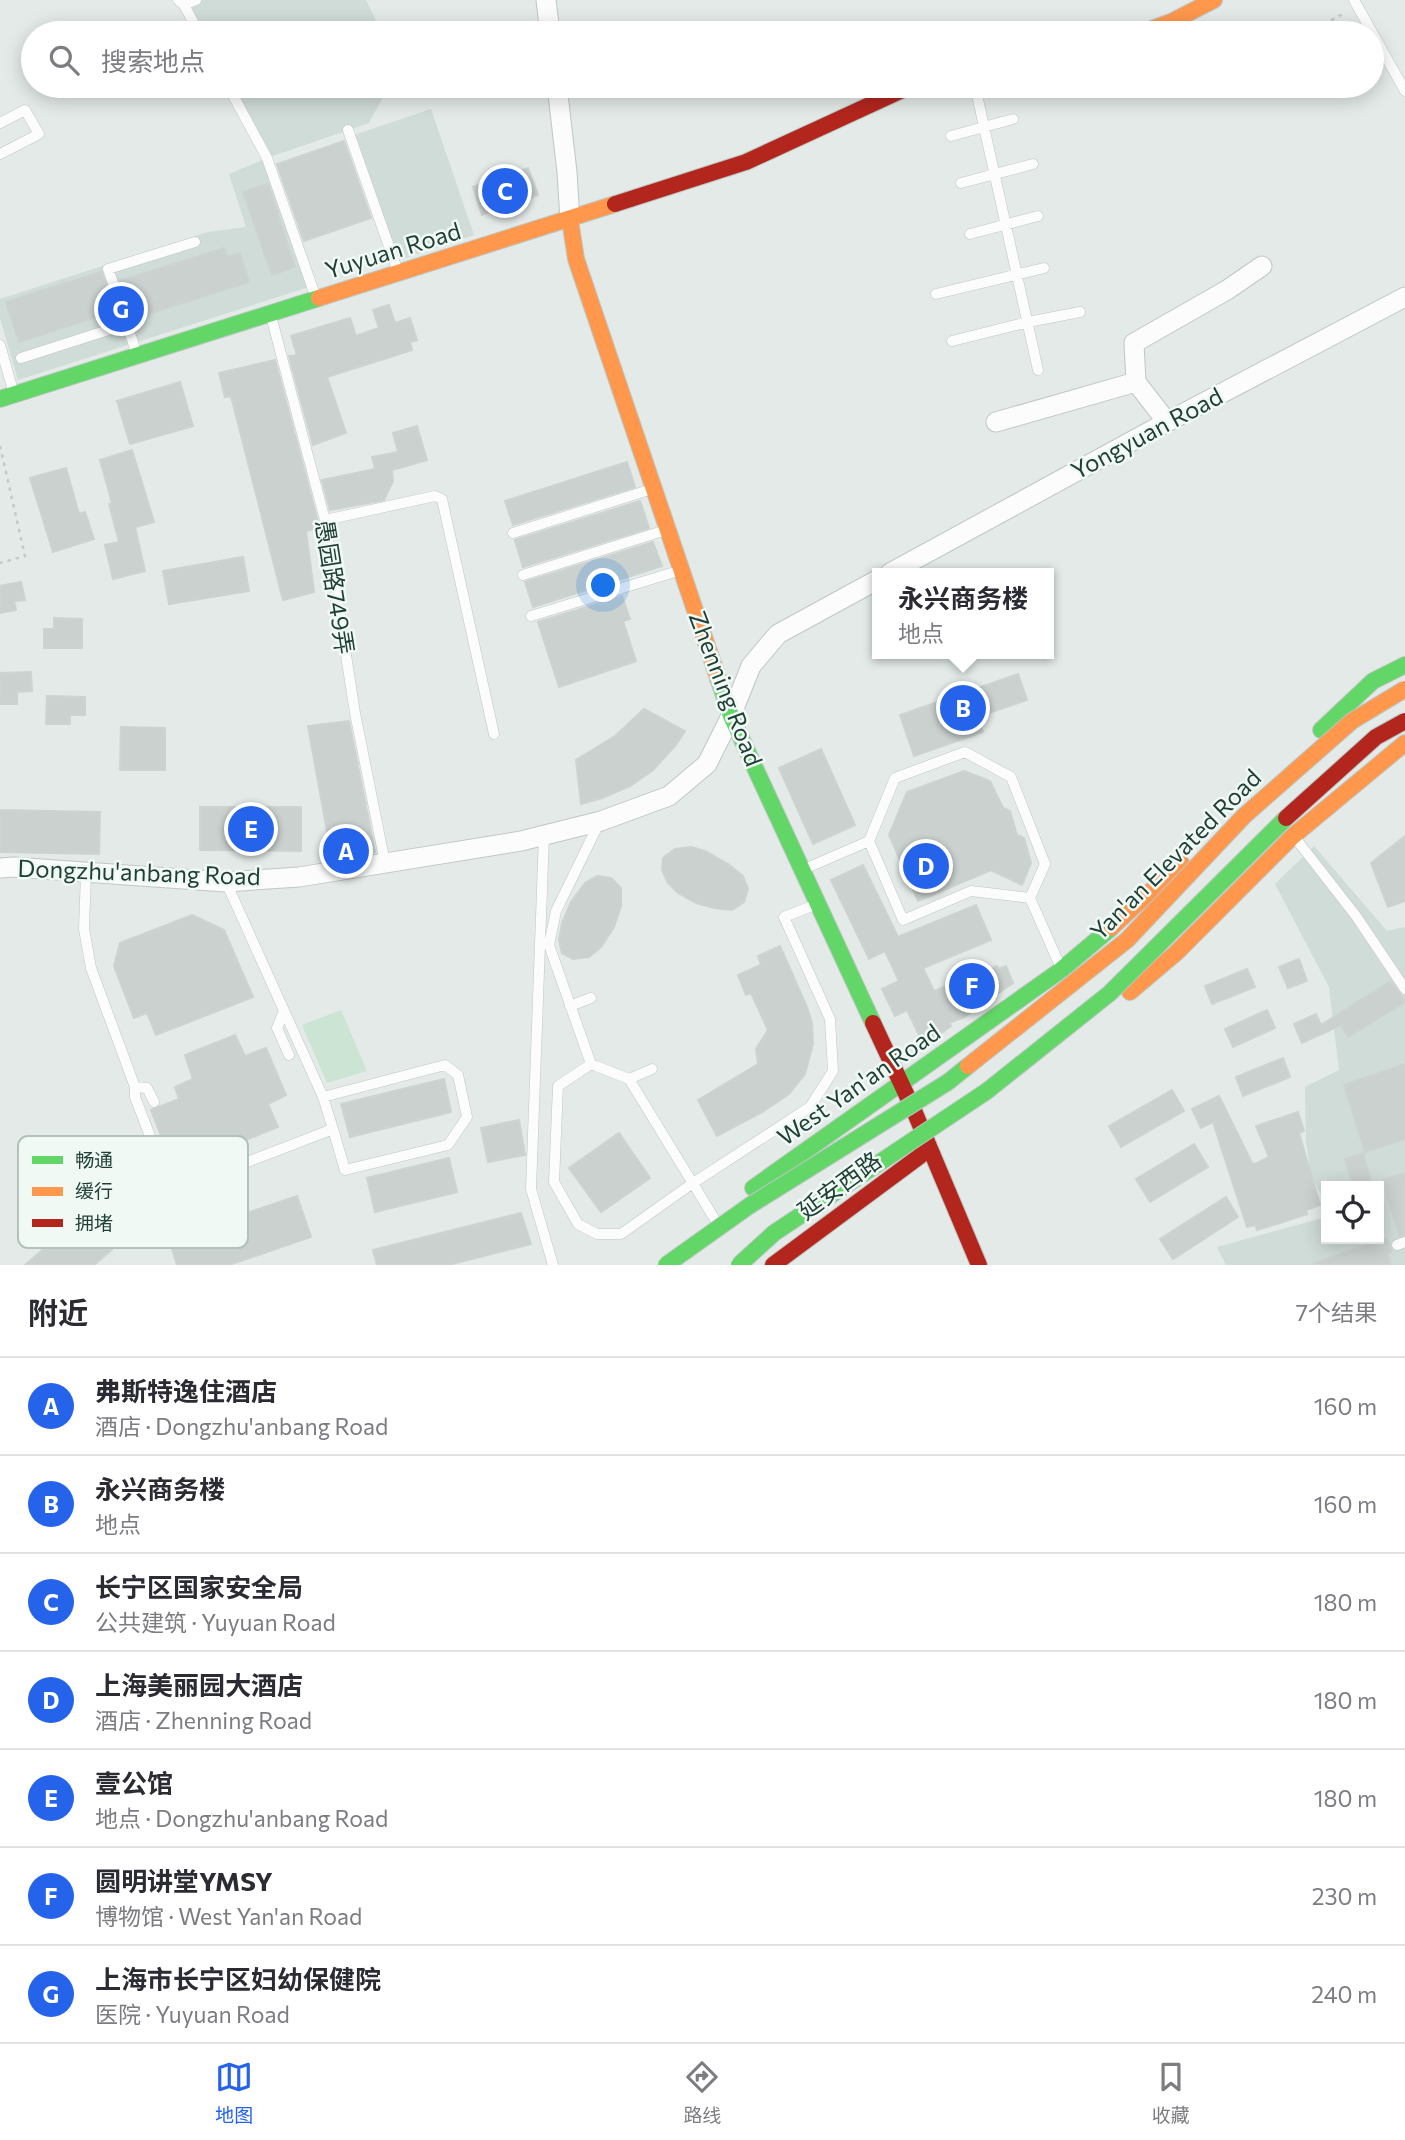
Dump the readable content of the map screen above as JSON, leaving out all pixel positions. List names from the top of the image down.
{
  "streets": {
    "main road": [
      "Yuyuan Road",
      "Zhenning Road",
      "Yan'an Elevated Road",
      "West Yan'an Road",
      "延安西路"
    ],
    "street": ["Yongyuan Road", "Dongzhu'anbang Road"],
    "lane": ["愚园路749弄"]
  },
  "crossings": [
    ["Yuyuan Road", "愚园路749弄"],
    ["Yuyuan Road", "Zhenning Road"],
    ["愚园路749弄", "Dongzhu'anbang Road"],
    ["Zhenning Road", "Dongzhu'anbang Road"],
    ["Zhenning Road", "West Yan'an Road"],
    ["Zhenning Road", "延安西路"],
    ["Yan'an Elevated Road", "West Yan'an Road"]
  ],
  "legend": ["畅通", "缓行", "拥堵"],
  "page": {
    "search": "搜索地点",
    "pins": [
      "C",
      "G",
      "B",
      "E",
      "A",
      "D",
      "F"
    ],
    "popup": ["永兴商务楼", "地点"],
    "heading": ["附近", "7个结果"],
    "list": [
      {
        "mark": "A",
        "name": "弗斯特逸住酒店",
        "note": "酒店 · Dongzhu'anbang Road",
        "value": "160 m"
      },
      {
        "mark": "B",
        "name": "永兴商务楼",
        "note": "地点",
        "value": "160 m"
      },
      {
        "mark": "C",
        "name": "长宁区国家安全局",
        "note": "公共建筑 · Yuyuan Road",
        "value": "180 m"
      },
      {
        "mark": "D",
        "name": "上海美丽园大酒店",
        "note": "酒店 · Zhenning Road",
        "value": "180 m"
      },
      {
        "mark": "E",
        "name": "壹公馆",
        "note": "地点 · Dongzhu'anbang Road",
        "value": "180 m"
      },
      {
        "mark": "F",
        "name": "圆明讲堂YMSY",
        "note": "博物馆 · West Yan'an Road",
        "value": "230 m"
      },
      {
        "mark": "G",
        "name": "上海市长宁区妇幼保健院",
        "note": "医院 · Yuyuan Road",
        "value": "240 m"
      }
    ],
    "nav": ["地图", "路线", "收藏"]
  }
}
